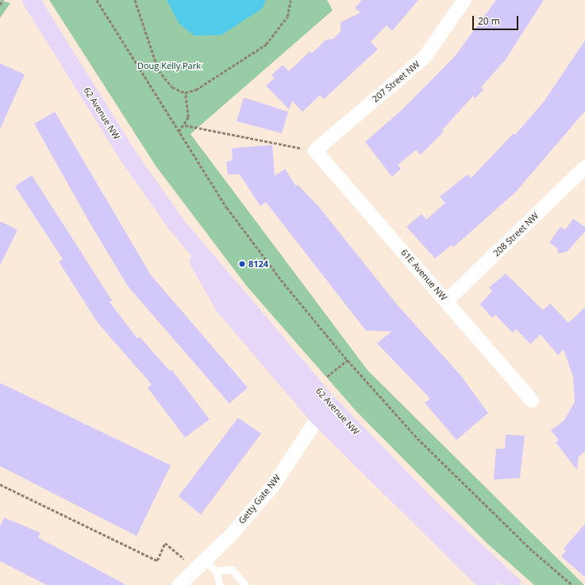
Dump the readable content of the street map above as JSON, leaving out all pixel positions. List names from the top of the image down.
{
  "streets": {
    "main road": ["62 Avenue NW"],
    "street": [
      "207 Street NW",
      "208 Street NW",
      "61E Avenue NW",
      "Getty Gate NW"
    ]
  },
  "crossings": [
    ["207 Street NW", "61E Avenue NW"],
    ["62 Avenue NW", "Getty Gate NW"],
    ["208 Street NW", "61E Avenue NW"]
  ],
  "parks": ["Doug Kelly Park"],
  "places": ["8124"],
  "scale_bar": "20 m"
}
